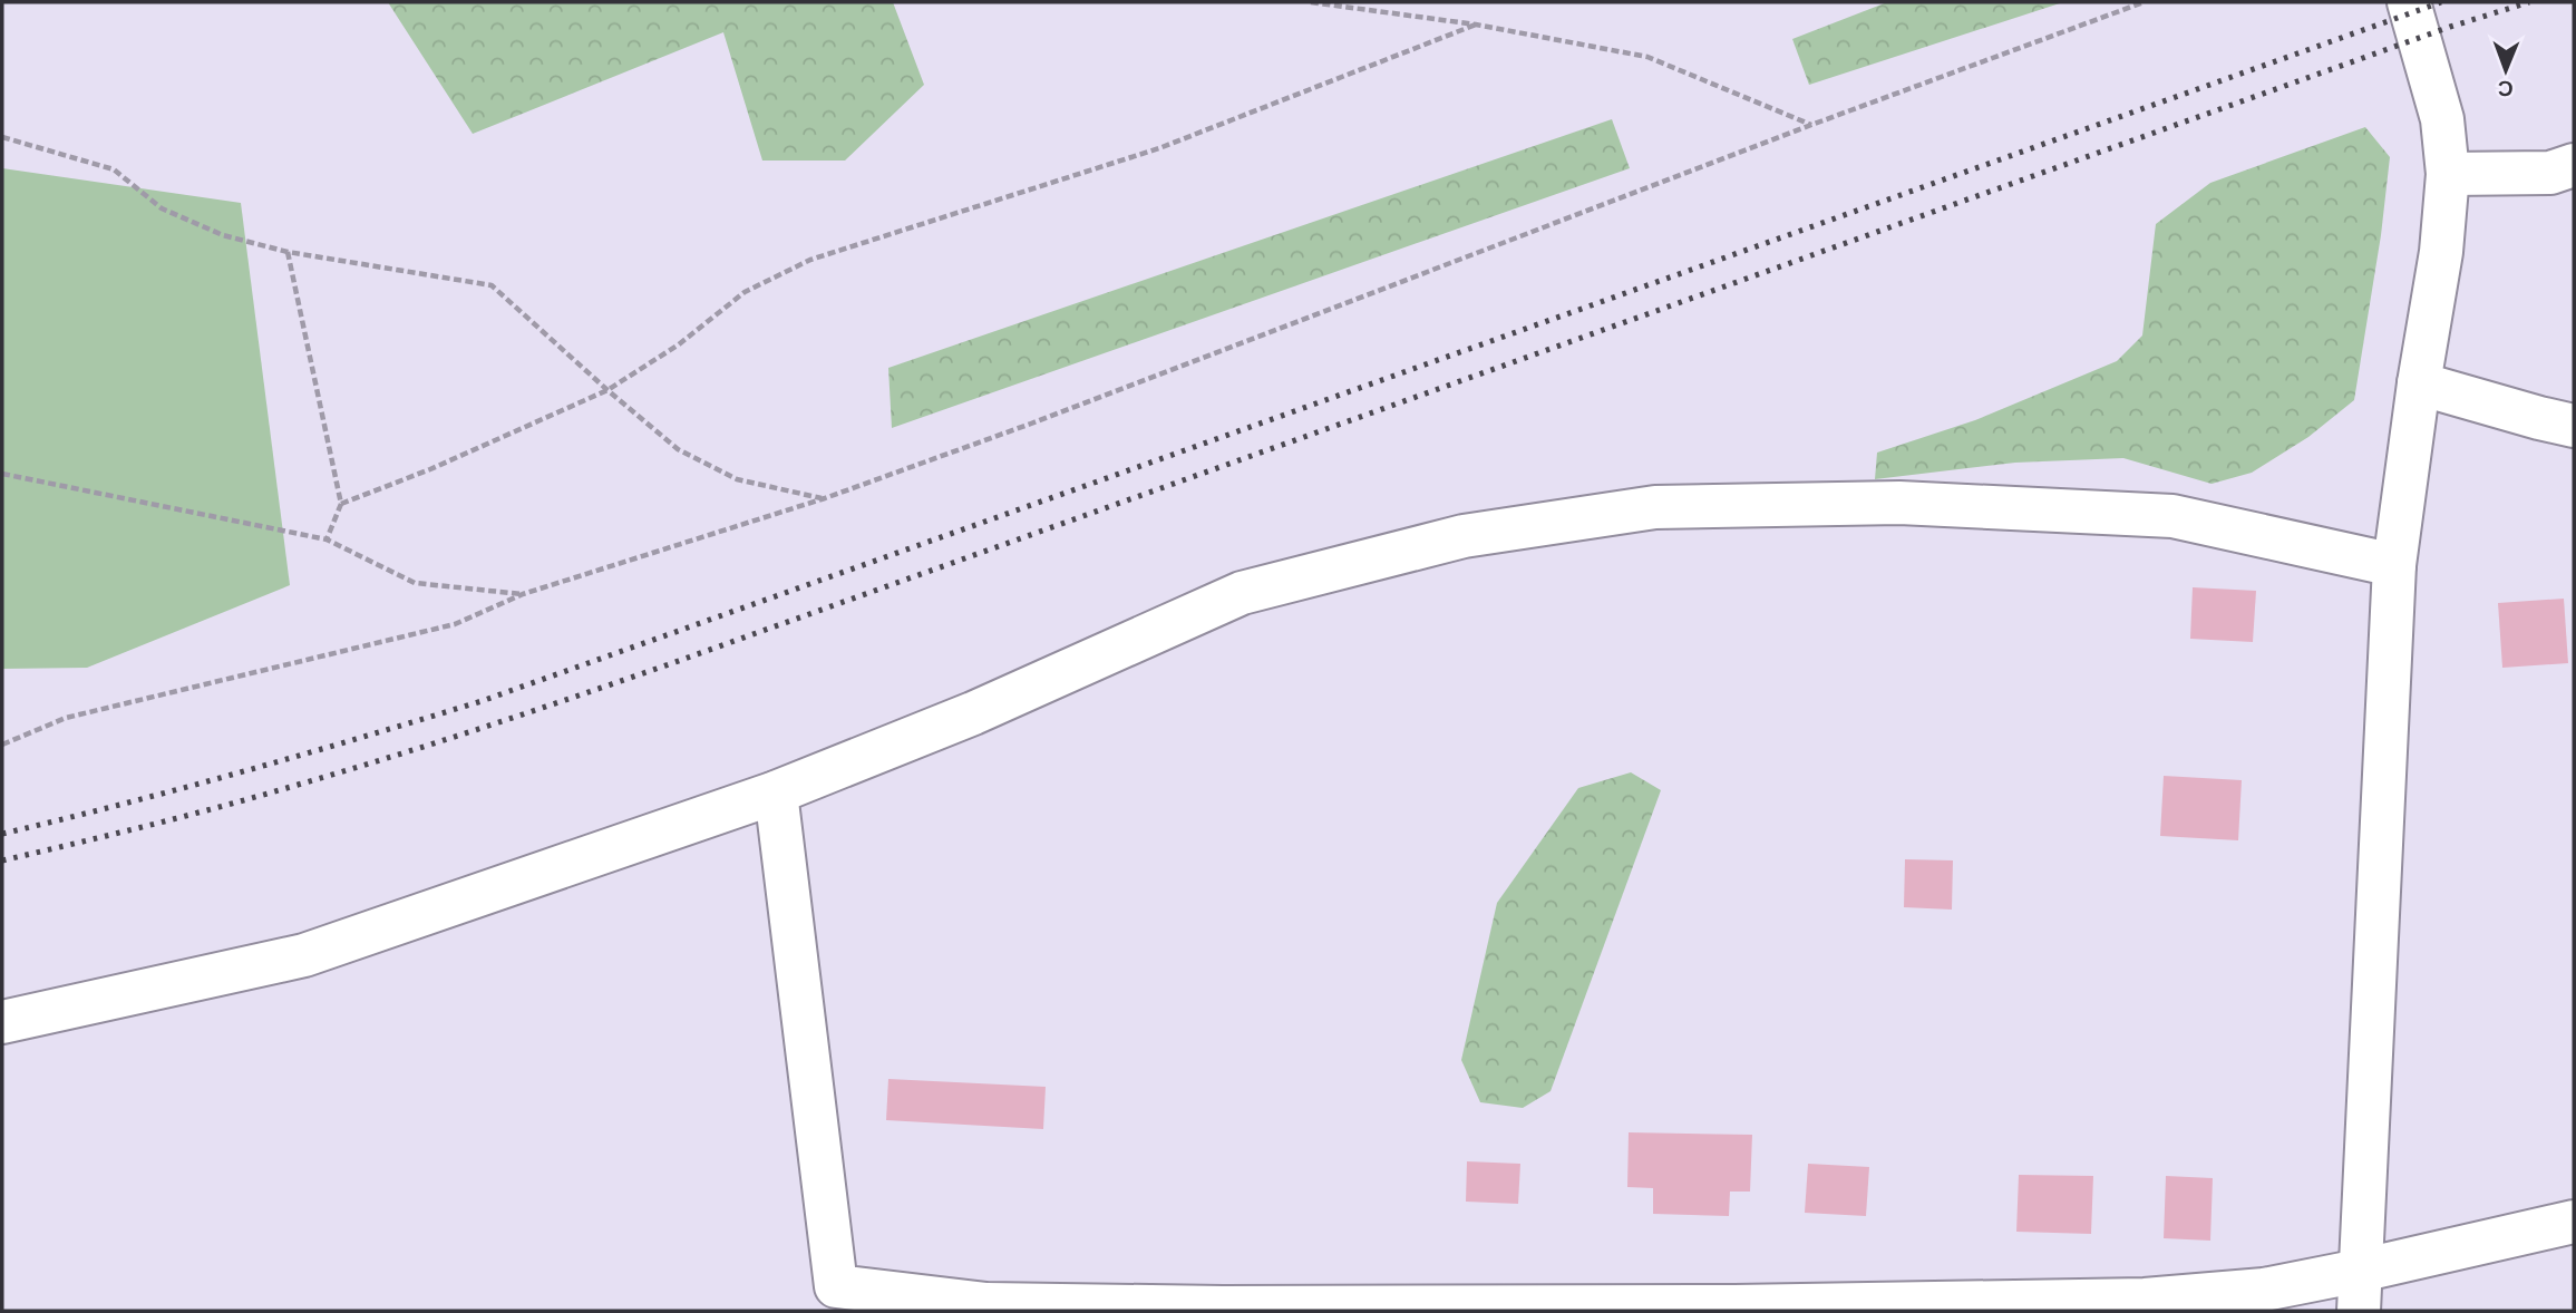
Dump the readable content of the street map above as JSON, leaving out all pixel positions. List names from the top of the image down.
{
  "north": "bottom"
}
